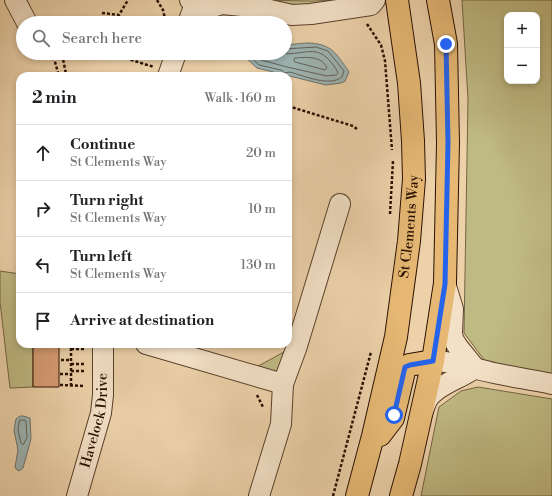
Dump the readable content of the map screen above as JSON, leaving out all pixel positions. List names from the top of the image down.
{
  "streets": {
    "main road": ["St Clements Way"],
    "street": ["Havelock Drive"]
  },
  "page": {
    "map_buttons": ["+", "−"],
    "search": "Search here",
    "heading": ["2 min", "Walk · 160 m"],
    "list": [
      ["Continue", "St Clements Way", "20 m"],
      ["Turn right", "St Clements Way", "10 m"],
      ["Turn left", "St Clements Way", "130 m"],
      "Arrive at destination"
    ]
  }
}
